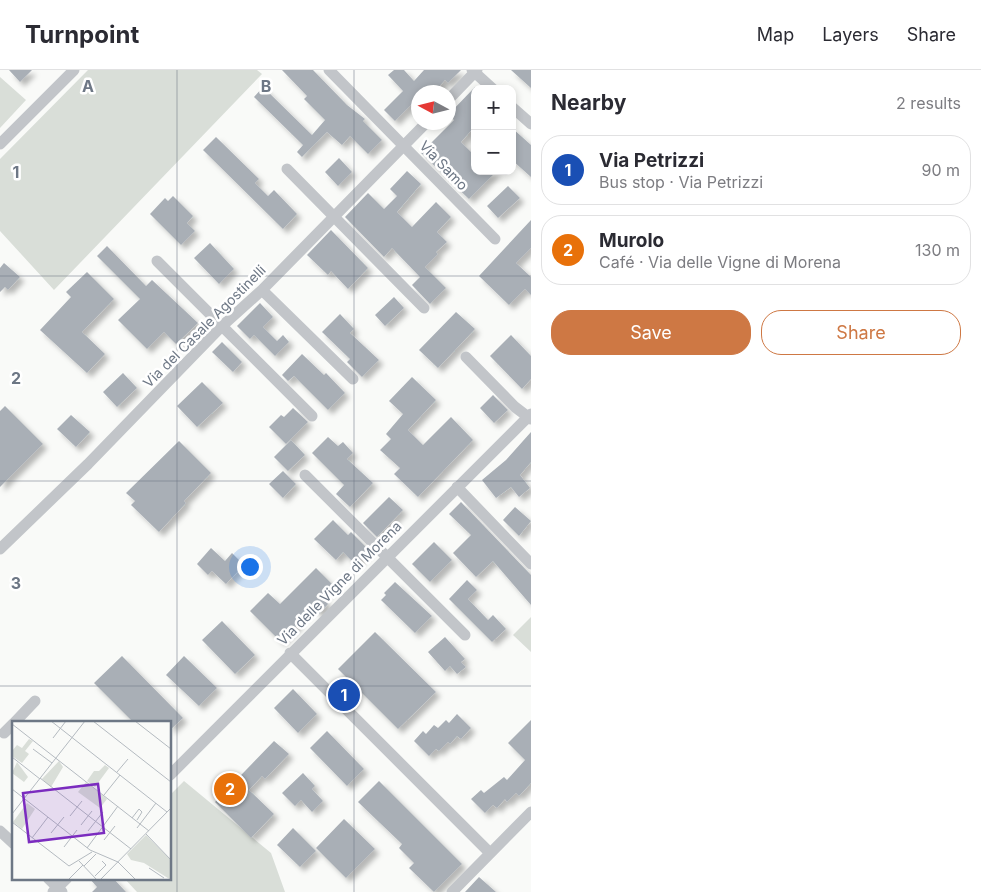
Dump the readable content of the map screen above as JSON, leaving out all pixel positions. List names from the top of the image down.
{
  "streets": {
    "street": ["Via Samo", "Via del Casale Agostinelli", "Via delle Vigne di Morena"]
  },
  "crossings": [
    ["Via Samo", "Via del Casale Agostinelli"]
  ],
  "north": "left",
  "page": {
    "header": "Turnpoint",
    "nav": ["Map", "Layers", "Share"],
    "heading": ["Nearby", "2 results"],
    "map_buttons": ["+", "−"],
    "list": [
      {
        "mark": "1",
        "name": "Via Petrizzi",
        "note": "Bus stop · Via Petrizzi",
        "value": "90 m"
      },
      {
        "mark": "2",
        "name": "Murolo",
        "note": "Café · Via delle Vigne di Morena",
        "value": "130 m"
      }
    ],
    "buttons": ["Save", "Share"],
    "pins": ["1", "2"]
  },
  "grid": {
    "columns": ["A", "B"],
    "rows": ["1", "2", "3"]
  }
}
